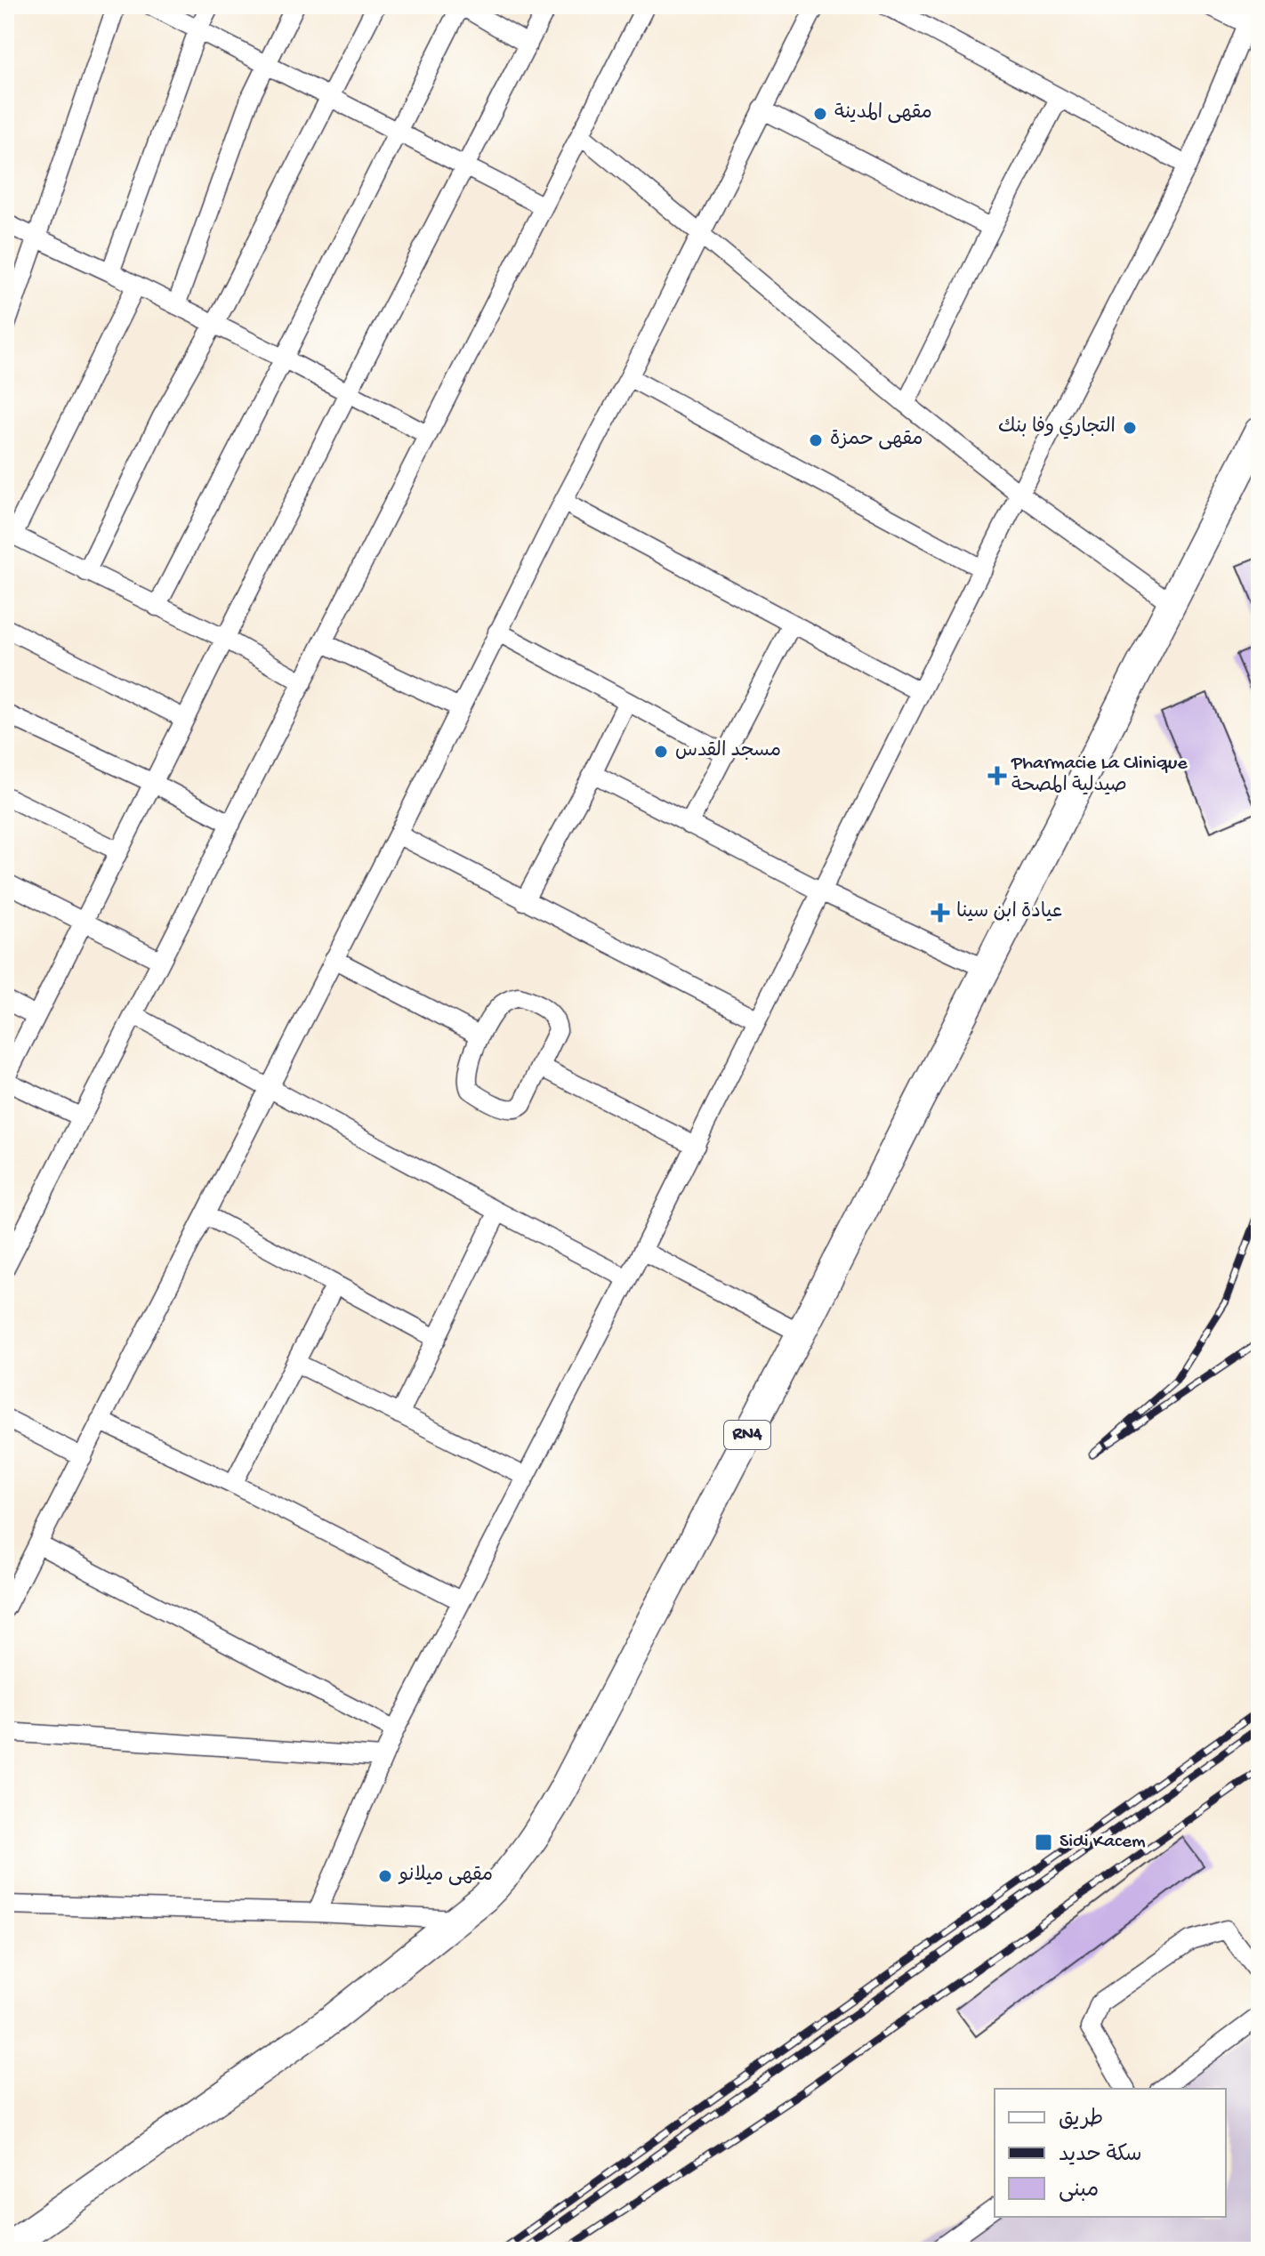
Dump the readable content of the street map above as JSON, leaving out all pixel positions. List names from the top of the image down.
{
  "streets": {
    "main road": ["RN4"]
  },
  "places": {
    "other": [
      "مقهى المدينة",
      "التجاري وفا بنك",
      "مقهى حمزة",
      "مسجد القدس",
      "مقهى ميلانو"
    ],
    "health": ["Pharmacie La Clinique صيدلية المصحة", "عيادة ابن سينا"],
    "transit": ["Sidi Kacem"]
  },
  "legend": ["طريق", "سكة حديد", "مبنى"]
}
